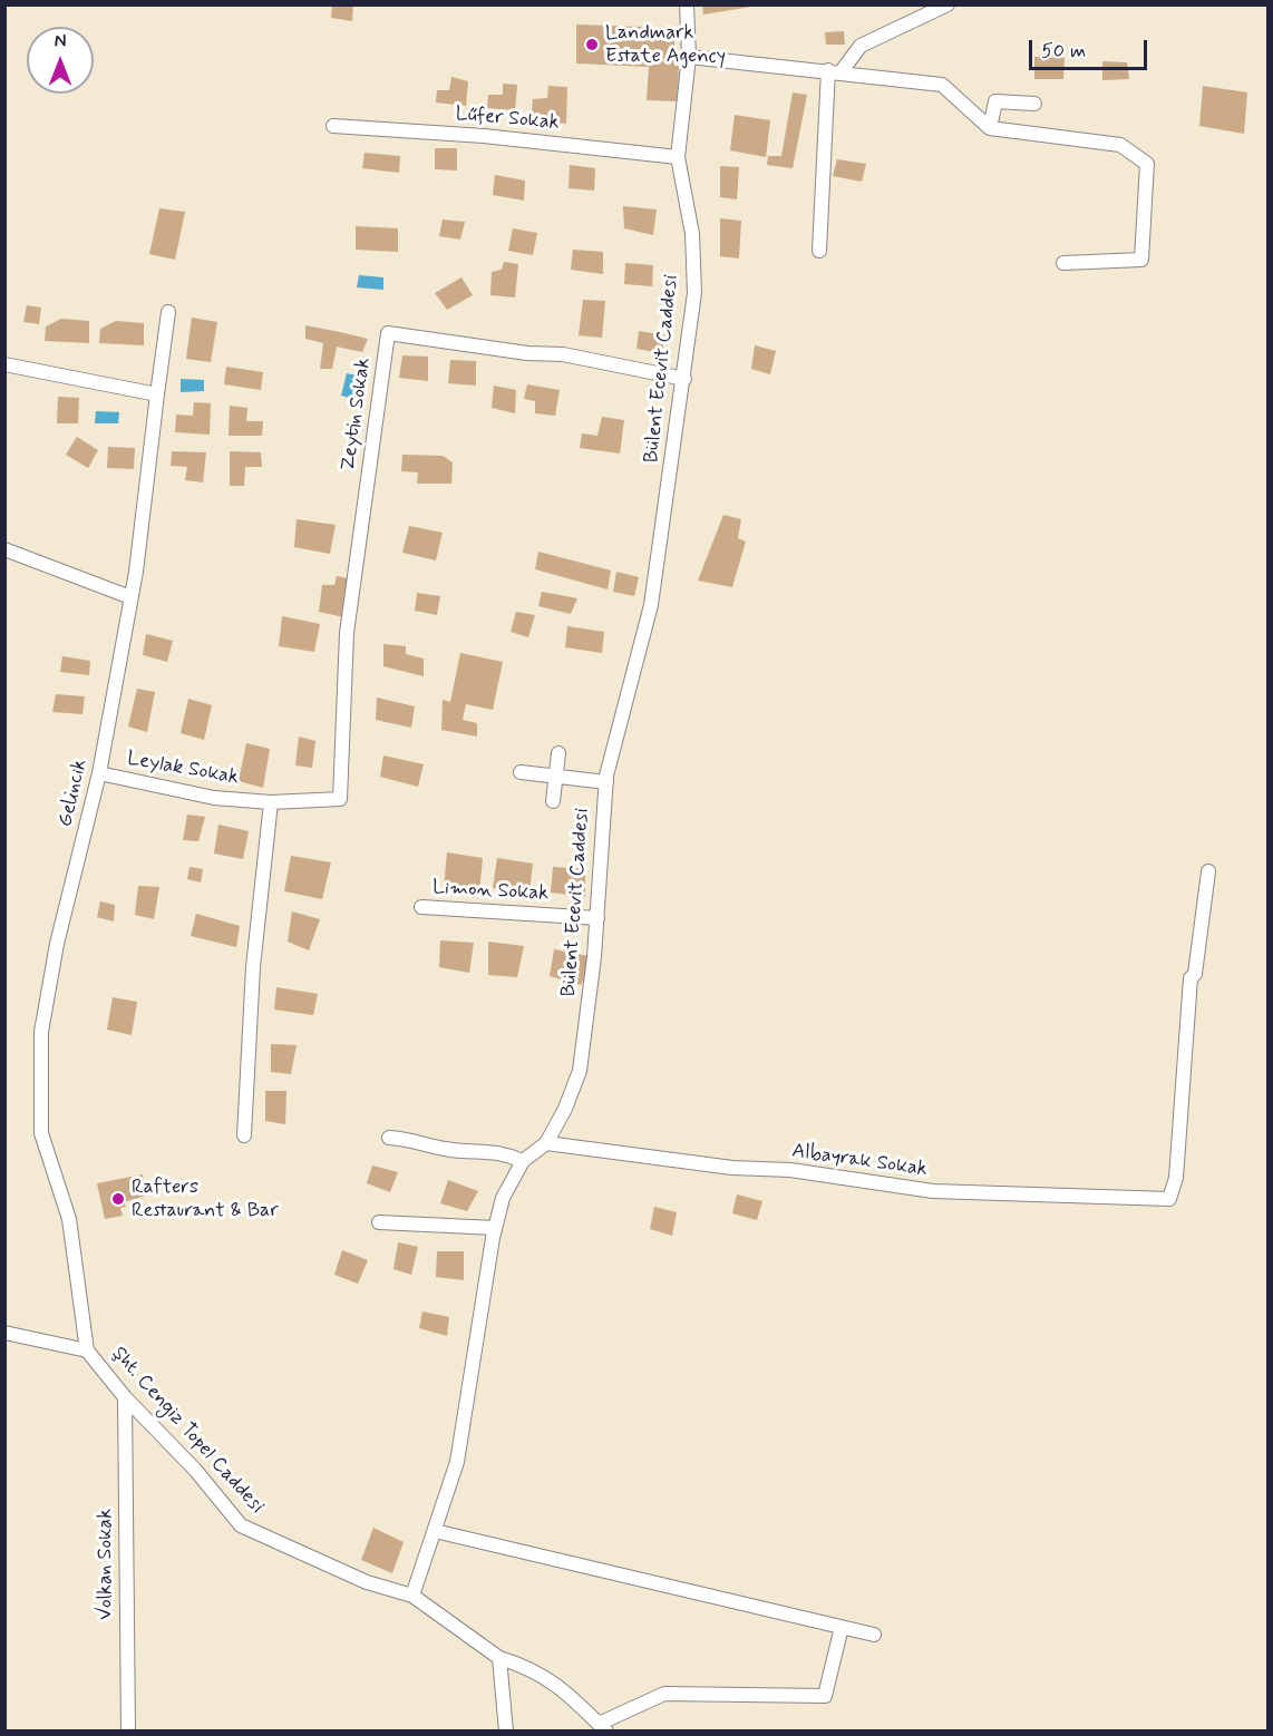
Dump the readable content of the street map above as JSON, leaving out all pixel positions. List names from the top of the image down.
{
  "streets": {
    "street": [
      "Lűfer Sokak",
      "Bülent Ecevit Caddesi",
      "Zeytin Sokak",
      "Leylak Sokak",
      "Gelincik",
      "Limon Sokak",
      "Albayrak Sokak",
      "Şht. Cengiz Topel Caddesi",
      "Volkan Sokak"
    ]
  },
  "crossings": [
    ["Lűfer Sokak", "Bülent Ecevit Caddesi"],
    ["Bülent Ecevit Caddesi", "Zeytin Sokak"],
    ["Bülent Ecevit Caddesi", "Limon Sokak"],
    ["Bülent Ecevit Caddesi", "Albayrak Sokak"],
    ["Bülent Ecevit Caddesi", "Şht. Cengiz Topel Caddesi"],
    ["Zeytin Sokak", "Leylak Sokak"],
    ["Leylak Sokak", "Gelincik"],
    ["Gelincik", "Şht. Cengiz Topel Caddesi"],
    ["Şht. Cengiz Topel Caddesi", "Volkan Sokak"]
  ],
  "places": ["Landmark Estate Agency", "Rafters Restaurant & Bar"],
  "scale_bar": "50 m",
  "north": "top"
}
